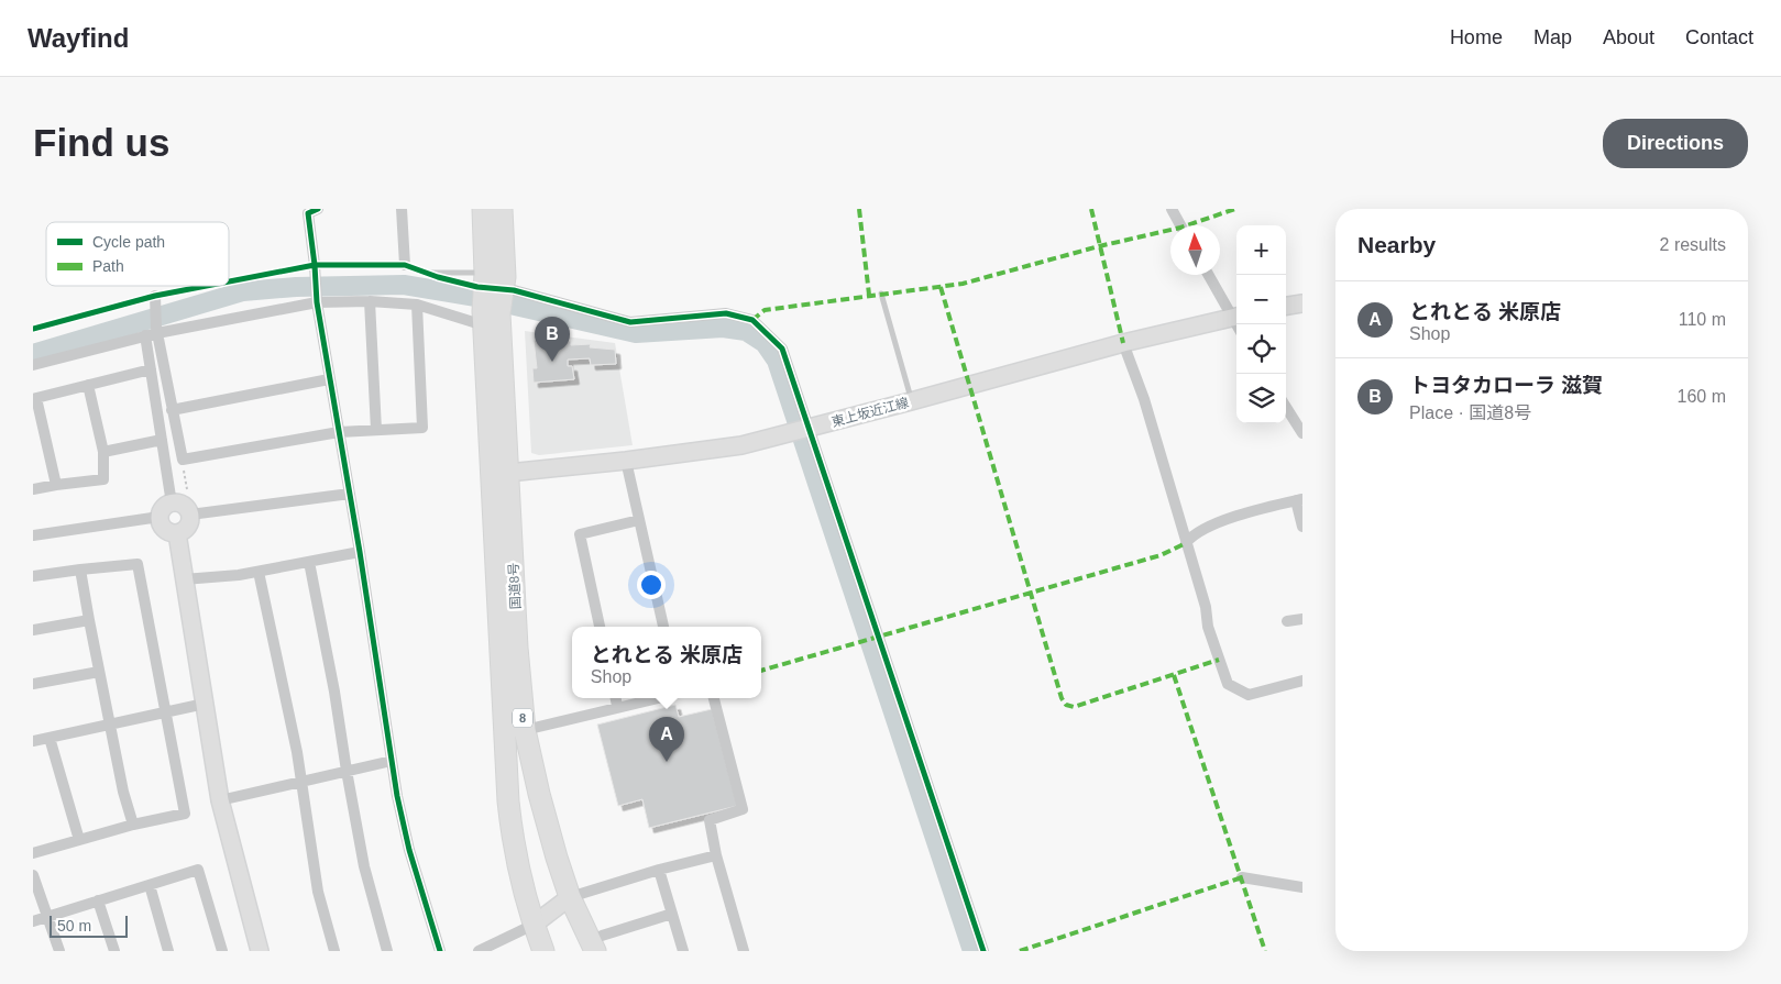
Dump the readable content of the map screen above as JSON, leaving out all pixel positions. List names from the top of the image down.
{
  "streets": {
    "highway": ["国道8号", "8"],
    "main road": ["東上坂近江線"]
  },
  "crossings": [
    ["東上坂近江線", "国道8号"]
  ],
  "legend": ["Cycle path", "Path"],
  "scale_bar": "50 m",
  "north": "top",
  "page": {
    "header": "Wayfind",
    "nav": [
      "Home",
      "Map",
      "About",
      "Contact"
    ],
    "buttons": "Directions",
    "title": "Find us",
    "heading": ["Nearby", "2 results"],
    "map_buttons": ["+", "−"],
    "list": [
      {
        "mark": "A",
        "name": "とれとる 米原店",
        "note": "Shop",
        "value": "110 m"
      },
      {
        "mark": "B",
        "name": "トヨタカローラ 滋賀",
        "note": "Place · 国道8号",
        "value": "160 m"
      }
    ],
    "pins": ["B", "A"],
    "popup": ["とれとる 米原店", "Shop"],
    "scale": "50 m"
  }
}
